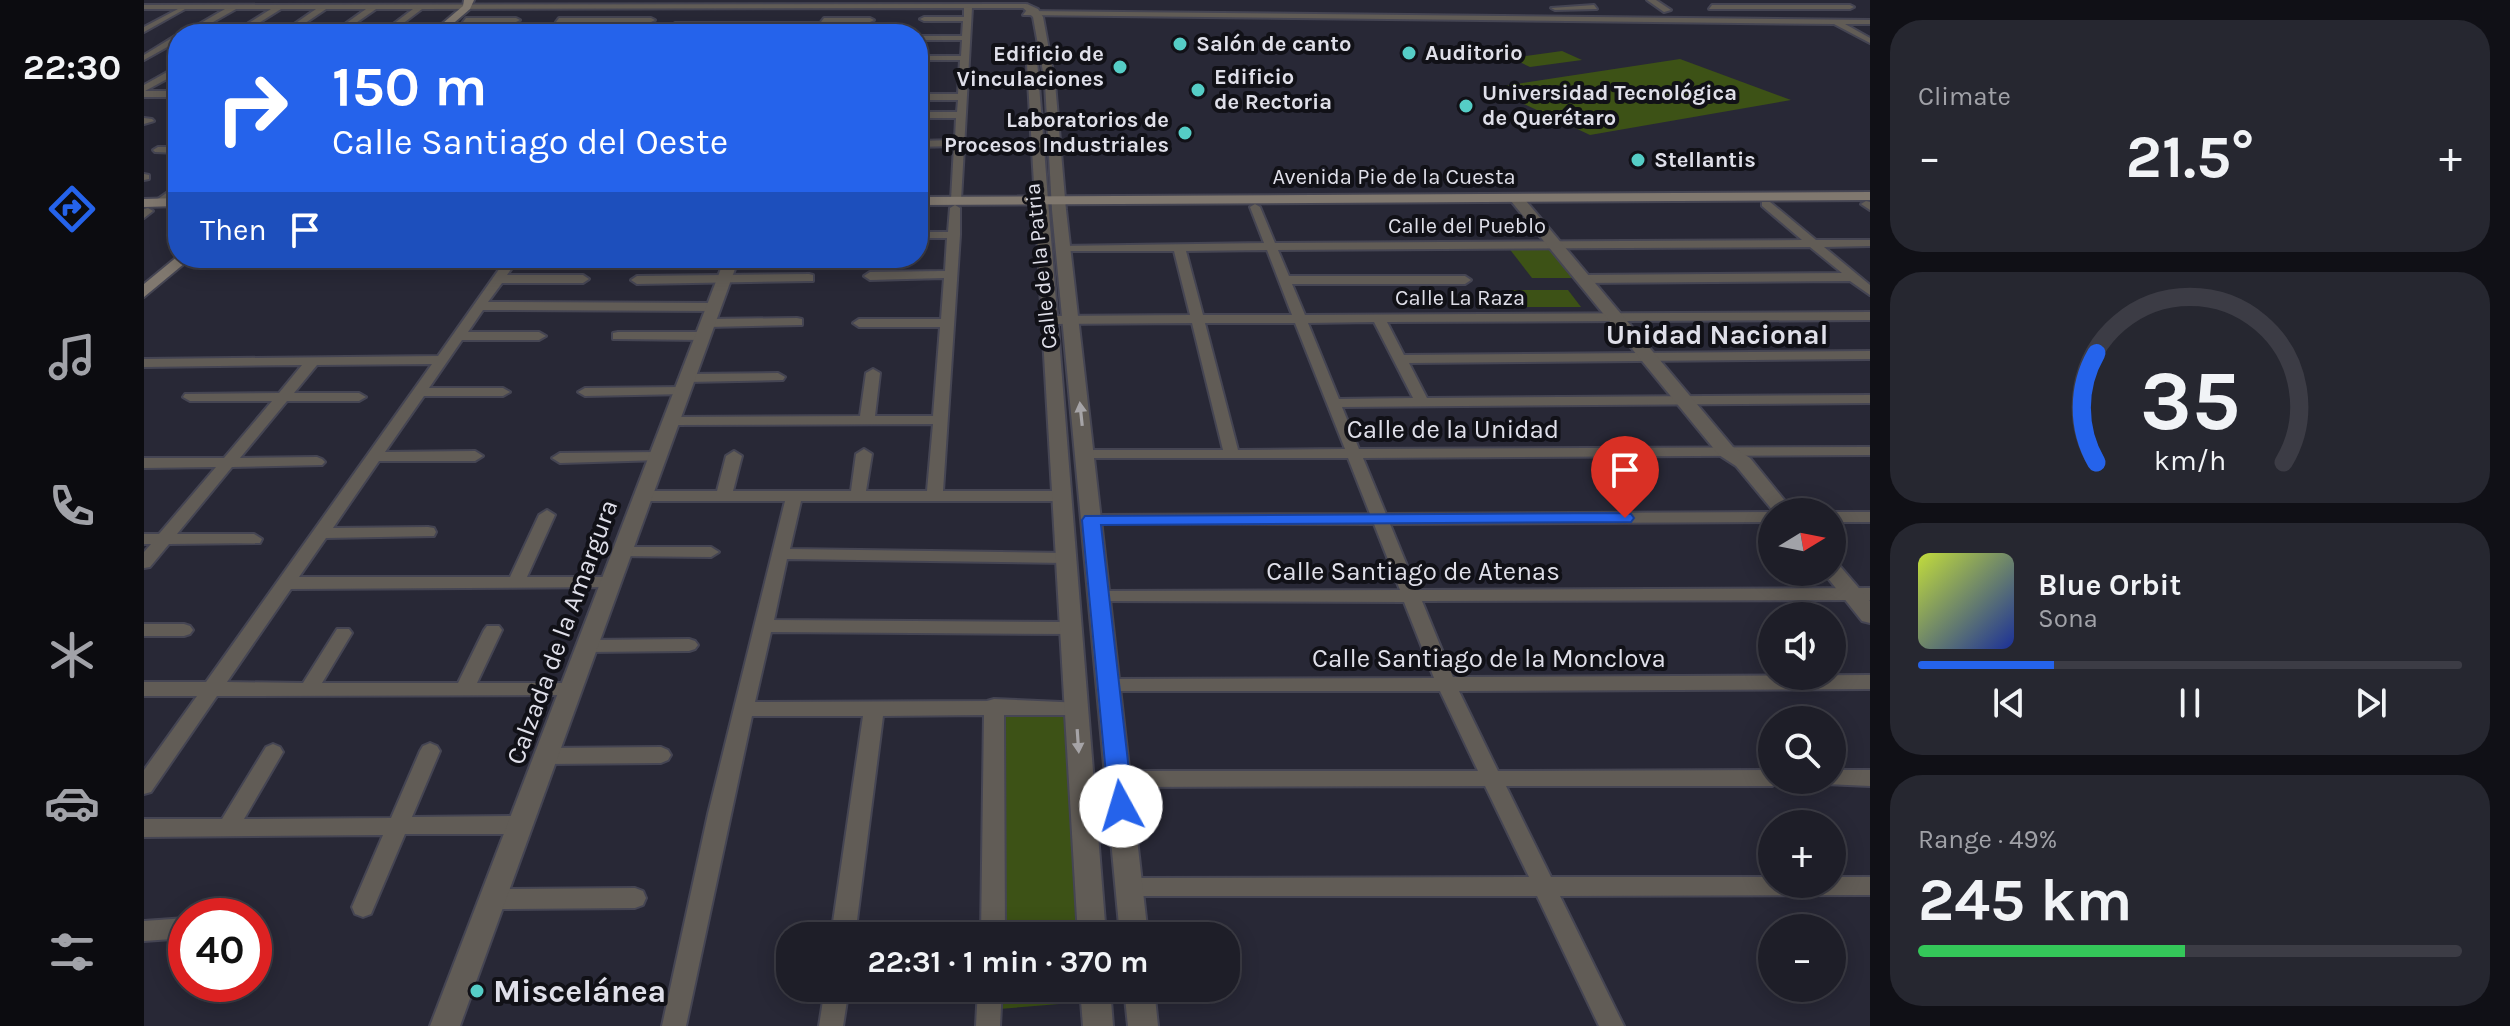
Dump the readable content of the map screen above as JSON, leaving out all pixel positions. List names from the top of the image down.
{
  "streets": {
    "main road": ["Avenida Pie de la Cuesta"],
    "street": [
      "Calle del Pueblo",
      "Calle de la Patria",
      "Calle La Raza",
      "Calle de la Unidad",
      "Calle Santiago de Atenas",
      "Calzada de la Amargura",
      "Calle Santiago de la Monclova"
    ]
  },
  "crossings": [
    ["Avenida Pie de la Cuesta", "Calle de la Patria"],
    ["Calle del Pueblo", "Calle de la Patria"],
    ["Calle de la Patria", "Calle La Raza"],
    ["Calle de la Patria", "Calle de la Unidad"],
    ["Calle de la Patria", "Calle Santiago de Atenas"],
    ["Calle de la Patria", "Calle Santiago de la Monclova"]
  ],
  "districts": ["Unidad Nacional"],
  "places": [
    "Salón de canto",
    "Auditorio",
    "Edificio de Vinculaciones",
    "Edificio de Rectoria",
    "Universidad Tecnológica de Querétaro",
    "Laboratorios de Procesos Industriales",
    "Stellantis",
    "Miscelánea"
  ],
  "north": "right",
  "page": {
    "tabs": "22:30",
    "tile": [
      "Climate",
      ["Range · 49%", "245 km"]
    ],
    "turn": ["150 m", "Calle Santiago del Oeste"],
    "heat": ["−", "21.5°", "+"],
    "then": "Then",
    "map_buttons": ["+", "−"],
    "song": ["Blue Orbit", "Sona"],
    "limit": "40",
    "trip": "22:31 · 1 min · 370 m",
    "gauge": ["35", "km/h"]
  }
}
